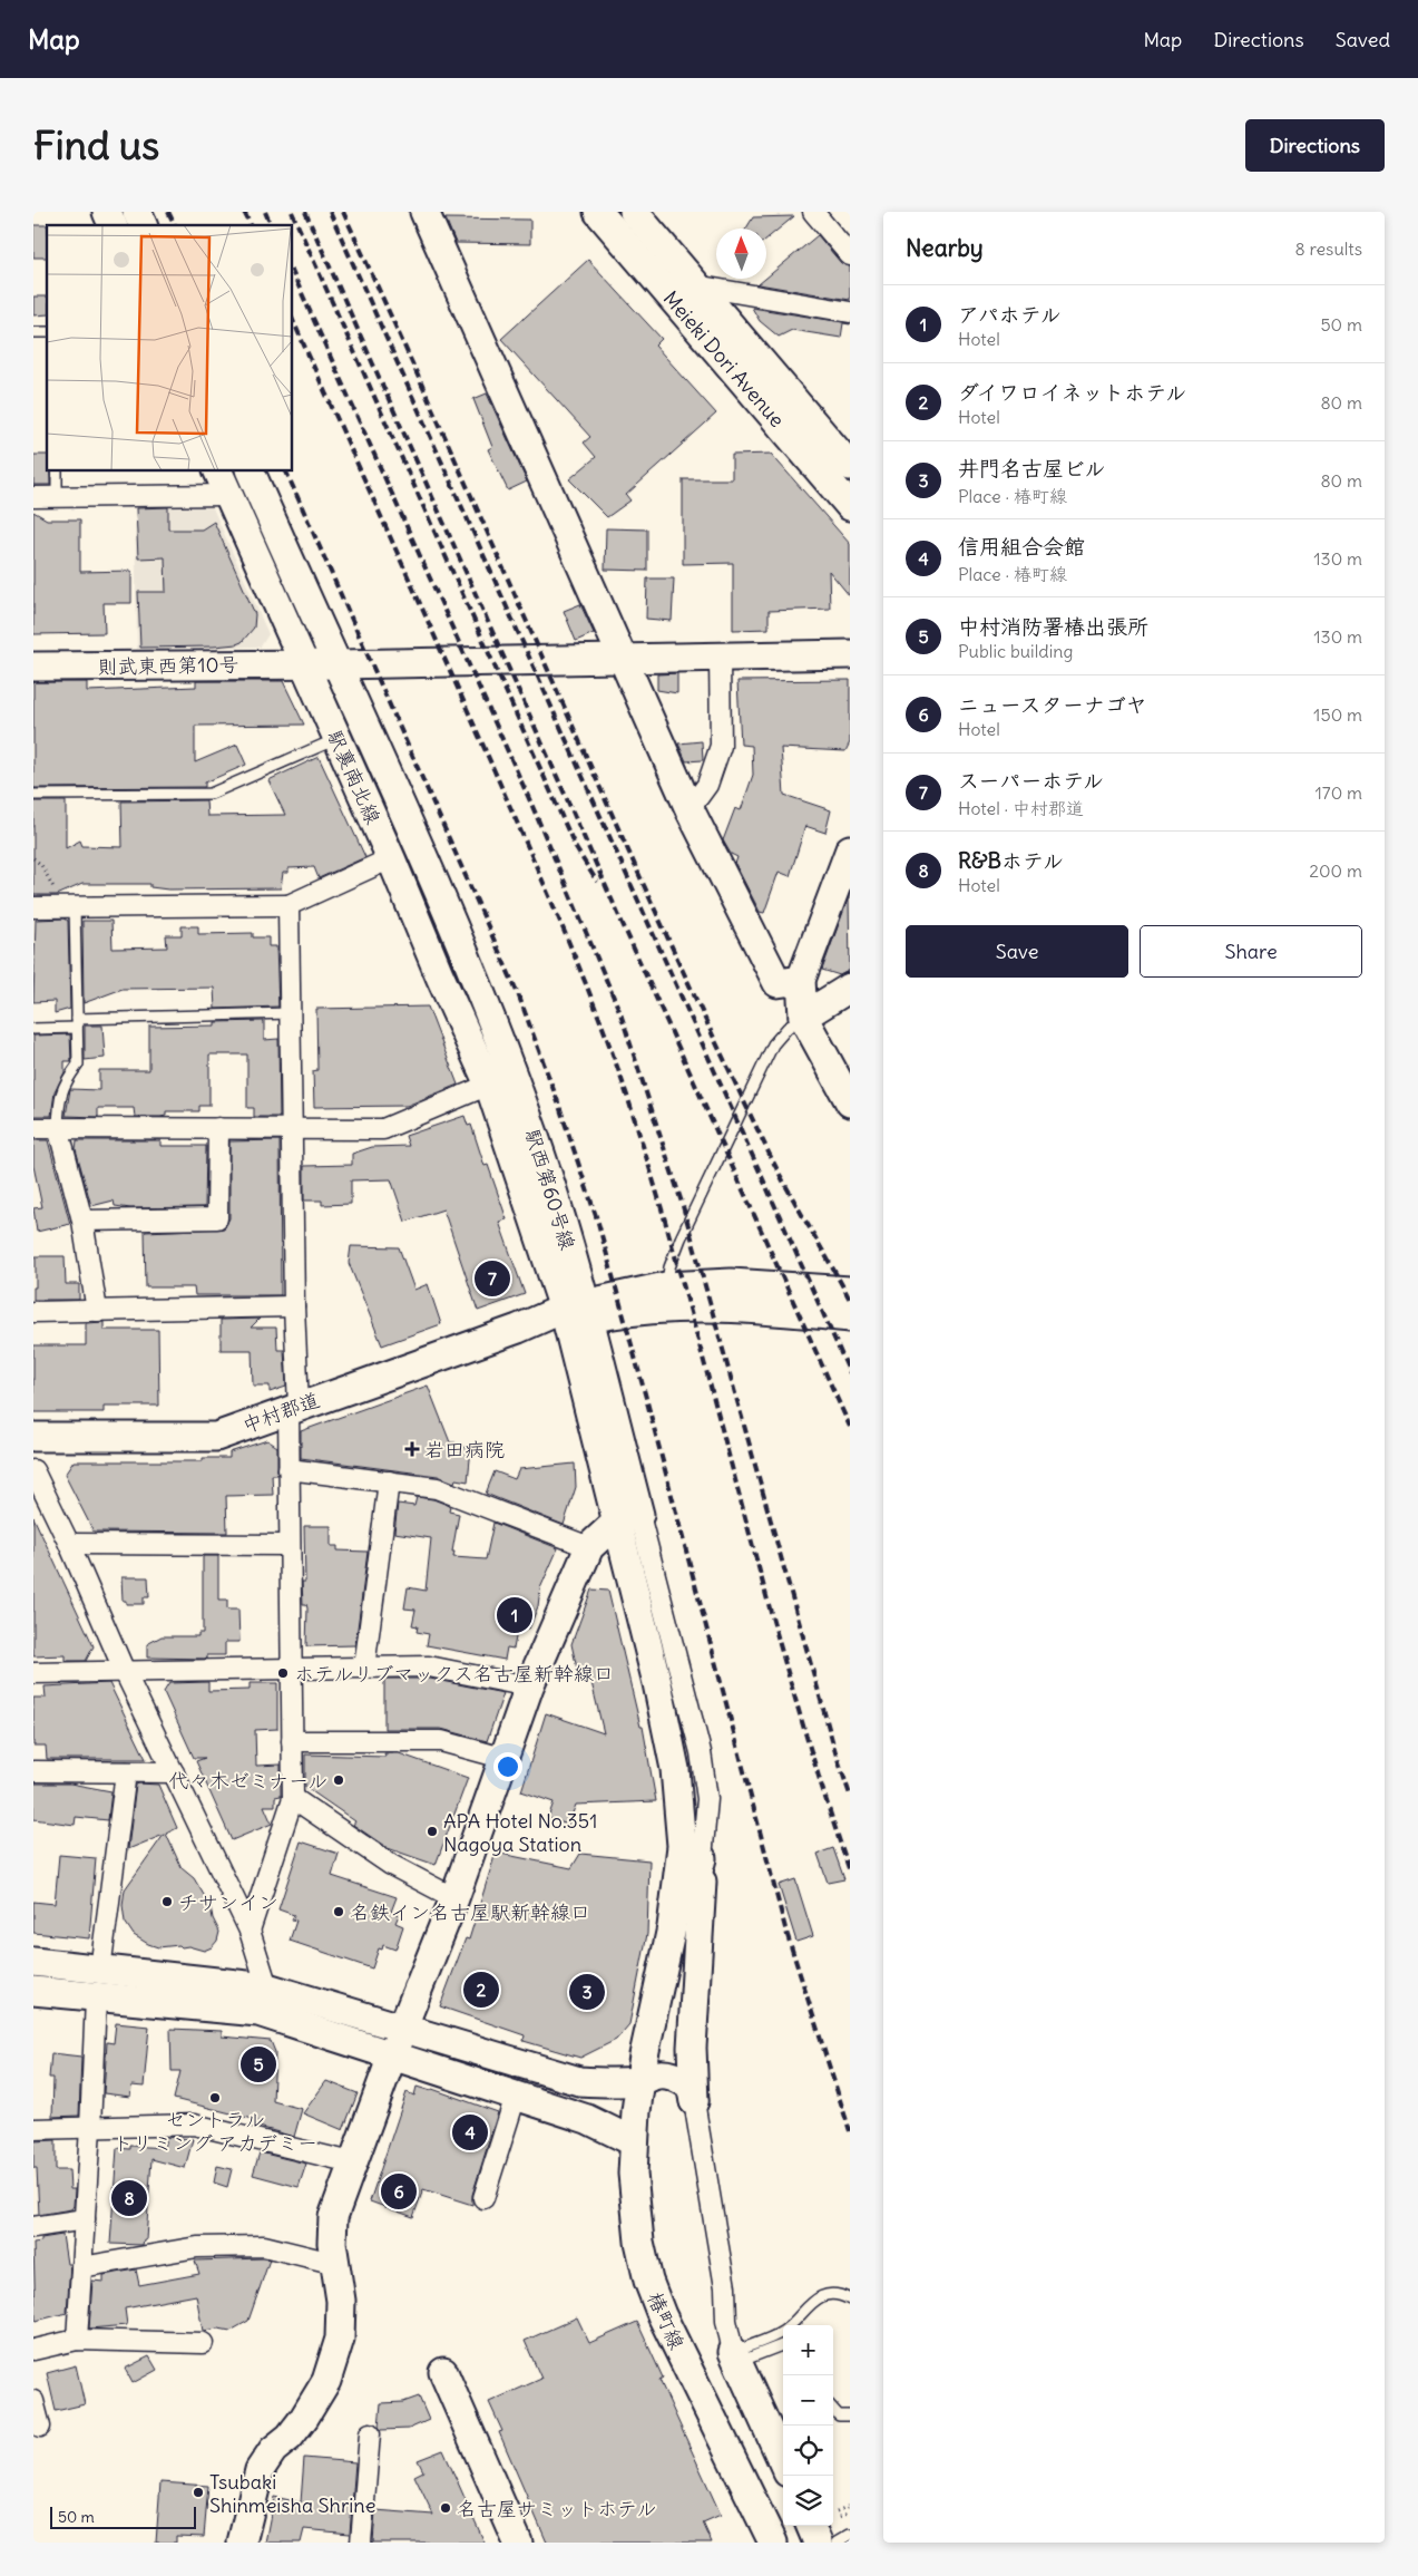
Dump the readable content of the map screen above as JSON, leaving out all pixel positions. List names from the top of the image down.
{
  "streets": {
    "street": [
      "Meieki Dori Avenue",
      "則武東西第10号",
      "駅裏南北線",
      "駅西第60号線",
      "中村郡道",
      "椿町線"
    ]
  },
  "crossings": [
    ["則武東西第10号", "駅裏南北線"],
    ["駅裏南北線", "駅西第60号線"],
    ["駅西第60号線", "中村郡道"],
    ["駅西第60号線", "椿町線"]
  ],
  "places": {
    "health": ["岩田病院"],
    "other": [
      "ホテルリブマックス名古屋新幹線口",
      "代々木ゼミナール",
      "APA Hotel No.351 Nagoya Station",
      "チサンイン",
      "名鉄イン名古屋駅新幹線口",
      "セントラル トリミング アカデミー",
      "Tsubaki Shinmeisha Shrine",
      "名古屋サミットホテル"
    ]
  },
  "scale_bar": "50 m",
  "north": "top",
  "page": {
    "header": "Map",
    "nav": ["Map", "Directions", "Saved"],
    "buttons": [
      "Directions",
      ["Save", "Share"]
    ],
    "title": "Find us",
    "heading": ["Nearby", "8 results"],
    "list": [
      {
        "mark": "1",
        "name": "アパホテル",
        "note": "Hotel",
        "value": "50 m"
      },
      {
        "mark": "2",
        "name": "ダイワロイネットホテル",
        "note": "Hotel",
        "value": "80 m"
      },
      {
        "mark": "3",
        "name": "井門名古屋ビル",
        "note": "Place · 椿町線",
        "value": "80 m"
      },
      {
        "mark": "4",
        "name": "信用組合会館",
        "note": "Place · 椿町線",
        "value": "130 m"
      },
      {
        "mark": "5",
        "name": "中村消防署椿出張所",
        "note": "Public building",
        "value": "130 m"
      },
      {
        "mark": "6",
        "name": "ニュースターナゴヤ",
        "note": "Hotel",
        "value": "150 m"
      },
      {
        "mark": "7",
        "name": "スーパーホテル",
        "note": "Hotel · 中村郡道",
        "value": "170 m"
      },
      {
        "mark": "8",
        "name": "R&Bホテル",
        "note": "Hotel",
        "value": "200 m"
      }
    ],
    "pins": [
      "7",
      "1",
      "2",
      "3",
      "5",
      "4",
      "6",
      "8"
    ],
    "map_buttons": ["+", "−"],
    "scale": "50 m"
  }
}
